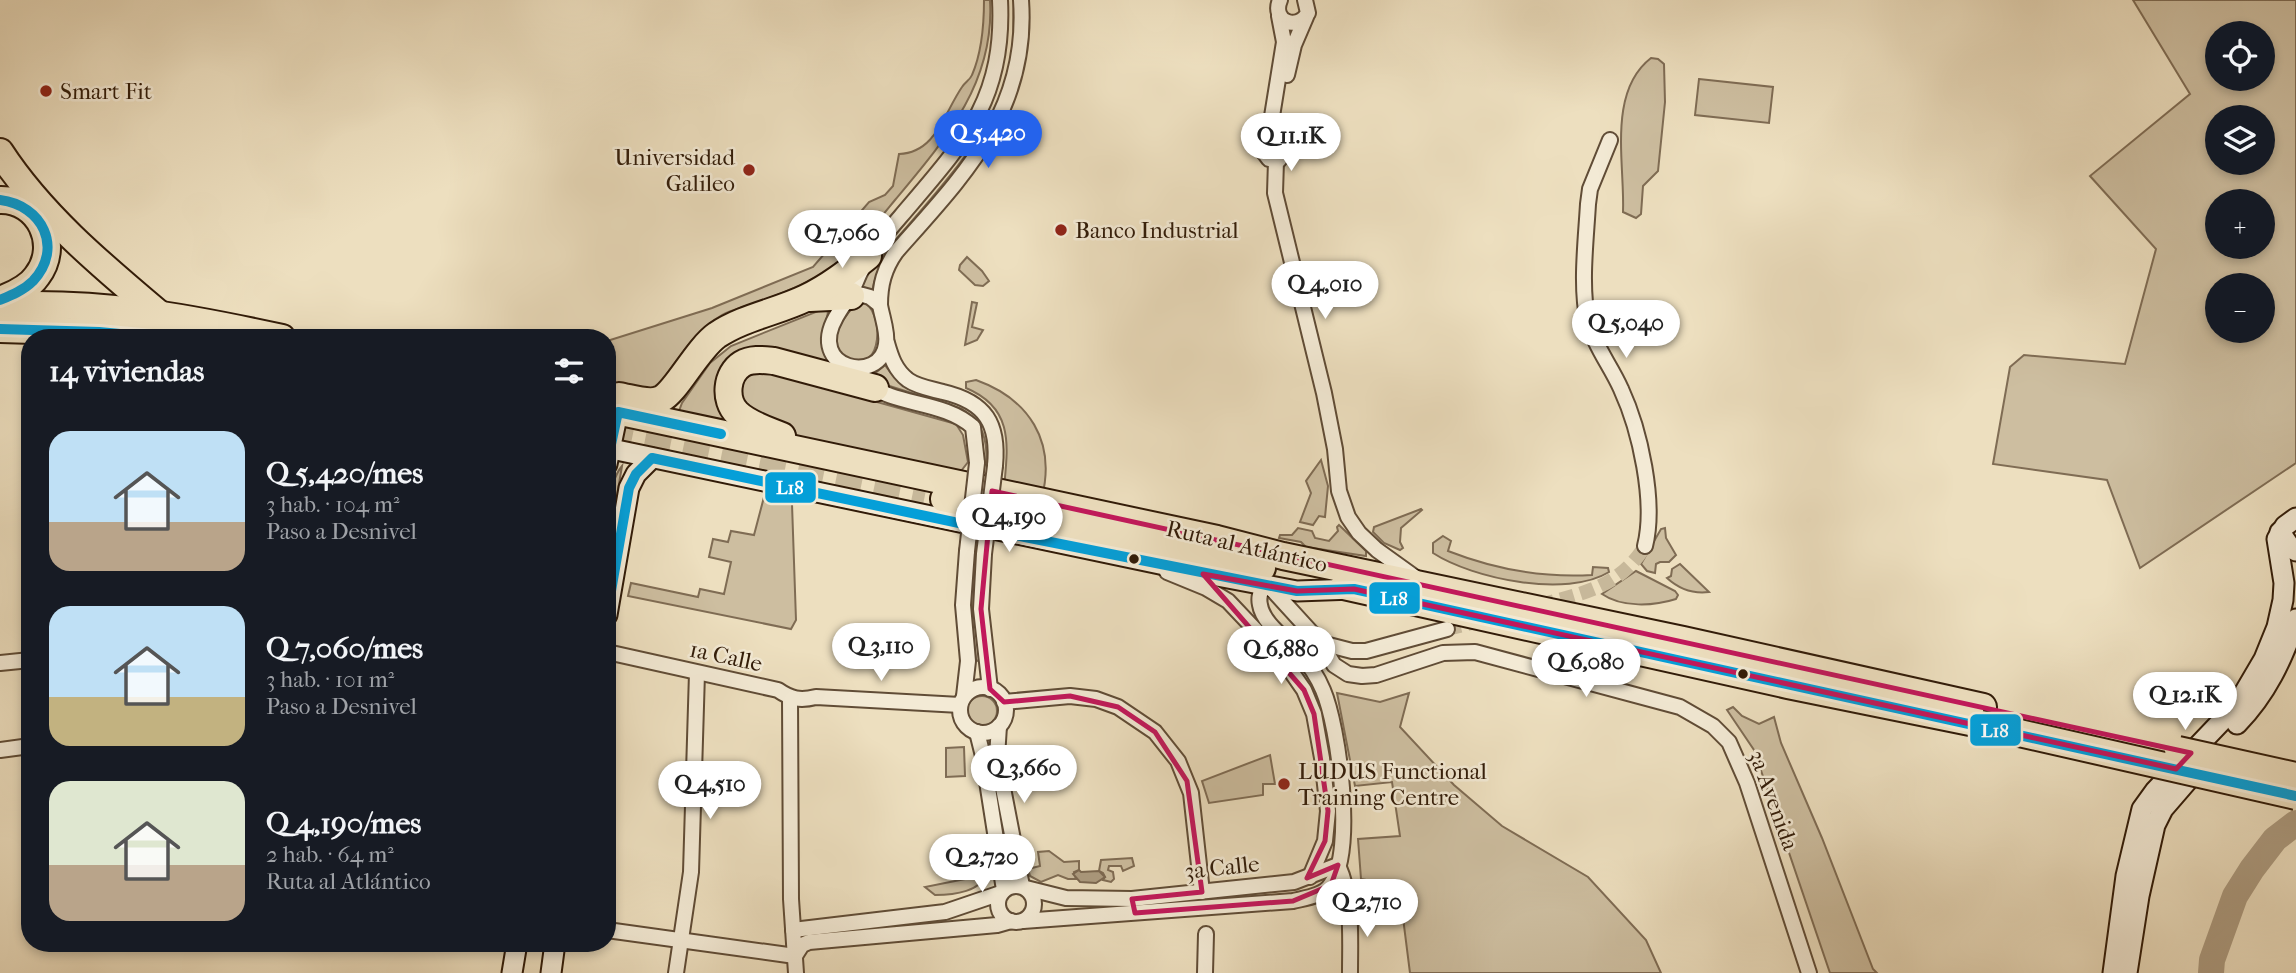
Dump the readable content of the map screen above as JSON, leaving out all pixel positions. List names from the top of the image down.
{
  "streets": {
    "highway": ["Ruta al Atlántico"],
    "street": ["1a Calle", "3a Avenida", "3a Calle"]
  },
  "crossings": [
    ["Ruta al Atlántico", "3a Avenida"]
  ],
  "places": [
    "Smart Fit",
    "Universidad Galileo",
    "Banco Industrial",
    "LUDUS Functional Training Centre"
  ],
  "lines": ["transit line L18"],
  "page": {
    "map_buttons": ["+", "−"],
    "price": [
      "Q 5,420",
      "Q 11.1K",
      "Q 7,060",
      "Q 4,010",
      "Q 5,040",
      "Q 4,190",
      "Q 3,110",
      "Q 6,880",
      "Q 6,080",
      "Q 12.1K",
      "Q 3,660",
      "Q 4,510",
      "Q 2,720",
      "Q 2,710"
    ],
    "heading": "14 viviendas",
    "list": [
      {
        "name": "Q 5,420/mes",
        "note": "3 hab. · 104 m² · Paso a Desnivel"
      },
      {
        "name": "Q 7,060/mes",
        "note": "3 hab. · 101 m² · Paso a Desnivel"
      },
      {
        "name": "Q 4,190/mes",
        "note": "2 hab. · 64 m² · Ruta al Atlántico"
      }
    ]
  }
}
